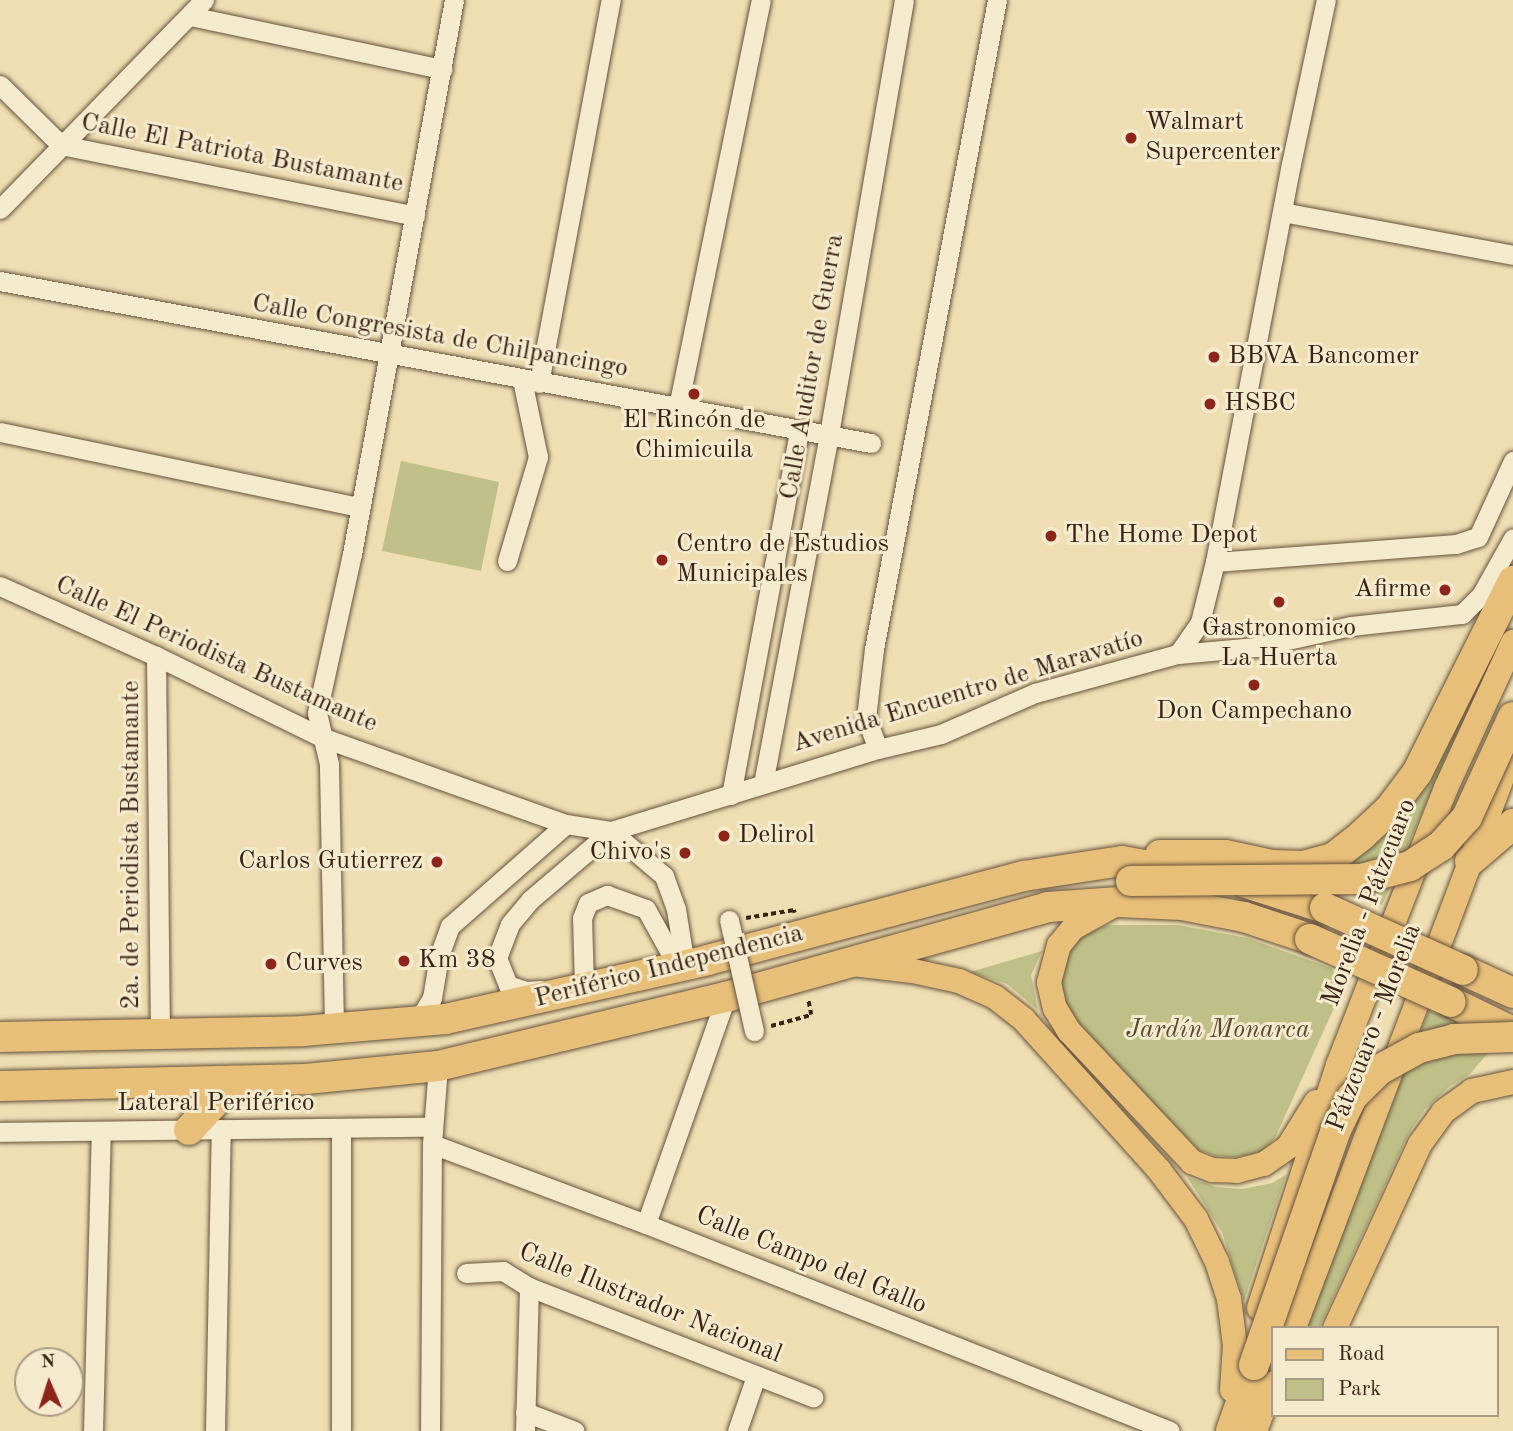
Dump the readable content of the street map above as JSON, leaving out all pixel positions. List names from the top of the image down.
{
  "streets": {
    "highway": ["Periférico Independencia"],
    "main road": ["Morelia - Pátzcuaro", "Pátzcuaro - Morelia"],
    "street": [
      "Calle El Patriota Bustamante",
      "Calle Congresista de Chilpancingo",
      "Calle Auditor de Guerra",
      "Calle El Periodista Bustamante",
      "Avenida Encuentro de Maravatío",
      "2a. de Periodista Bustamante",
      "Lateral Periférico",
      "Calle Campo del Gallo",
      "Calle Ilustrador Nacional"
    ]
  },
  "crossings": [
    ["Calle Congresista de Chilpancingo", "Calle Auditor de Guerra"],
    ["Calle Auditor de Guerra", "Avenida Encuentro de Maravatío"],
    ["Calle El Periodista Bustamante", "Avenida Encuentro de Maravatío"],
    ["Calle El Periodista Bustamante", "2a. de Periodista Bustamante"],
    ["2a. de Periodista Bustamante", "Periférico Independencia"],
    ["Lateral Periférico", "Calle Campo del Gallo"]
  ],
  "parks": ["Jardín Monarca"],
  "places": [
    "Walmart Supercenter",
    "BBVA Bancomer",
    "El Rincón de Chimicuila",
    "HSBC",
    "The Home Depot",
    "Centro de Estudios Municipales",
    "Afirme",
    "Gastronomico La Huerta",
    "Don Campechano",
    "Delirol",
    "Chivo's",
    "Carlos Gutierrez",
    "Km 38",
    "Curves"
  ],
  "legend": ["Road", "Park"],
  "north": "top"
}
